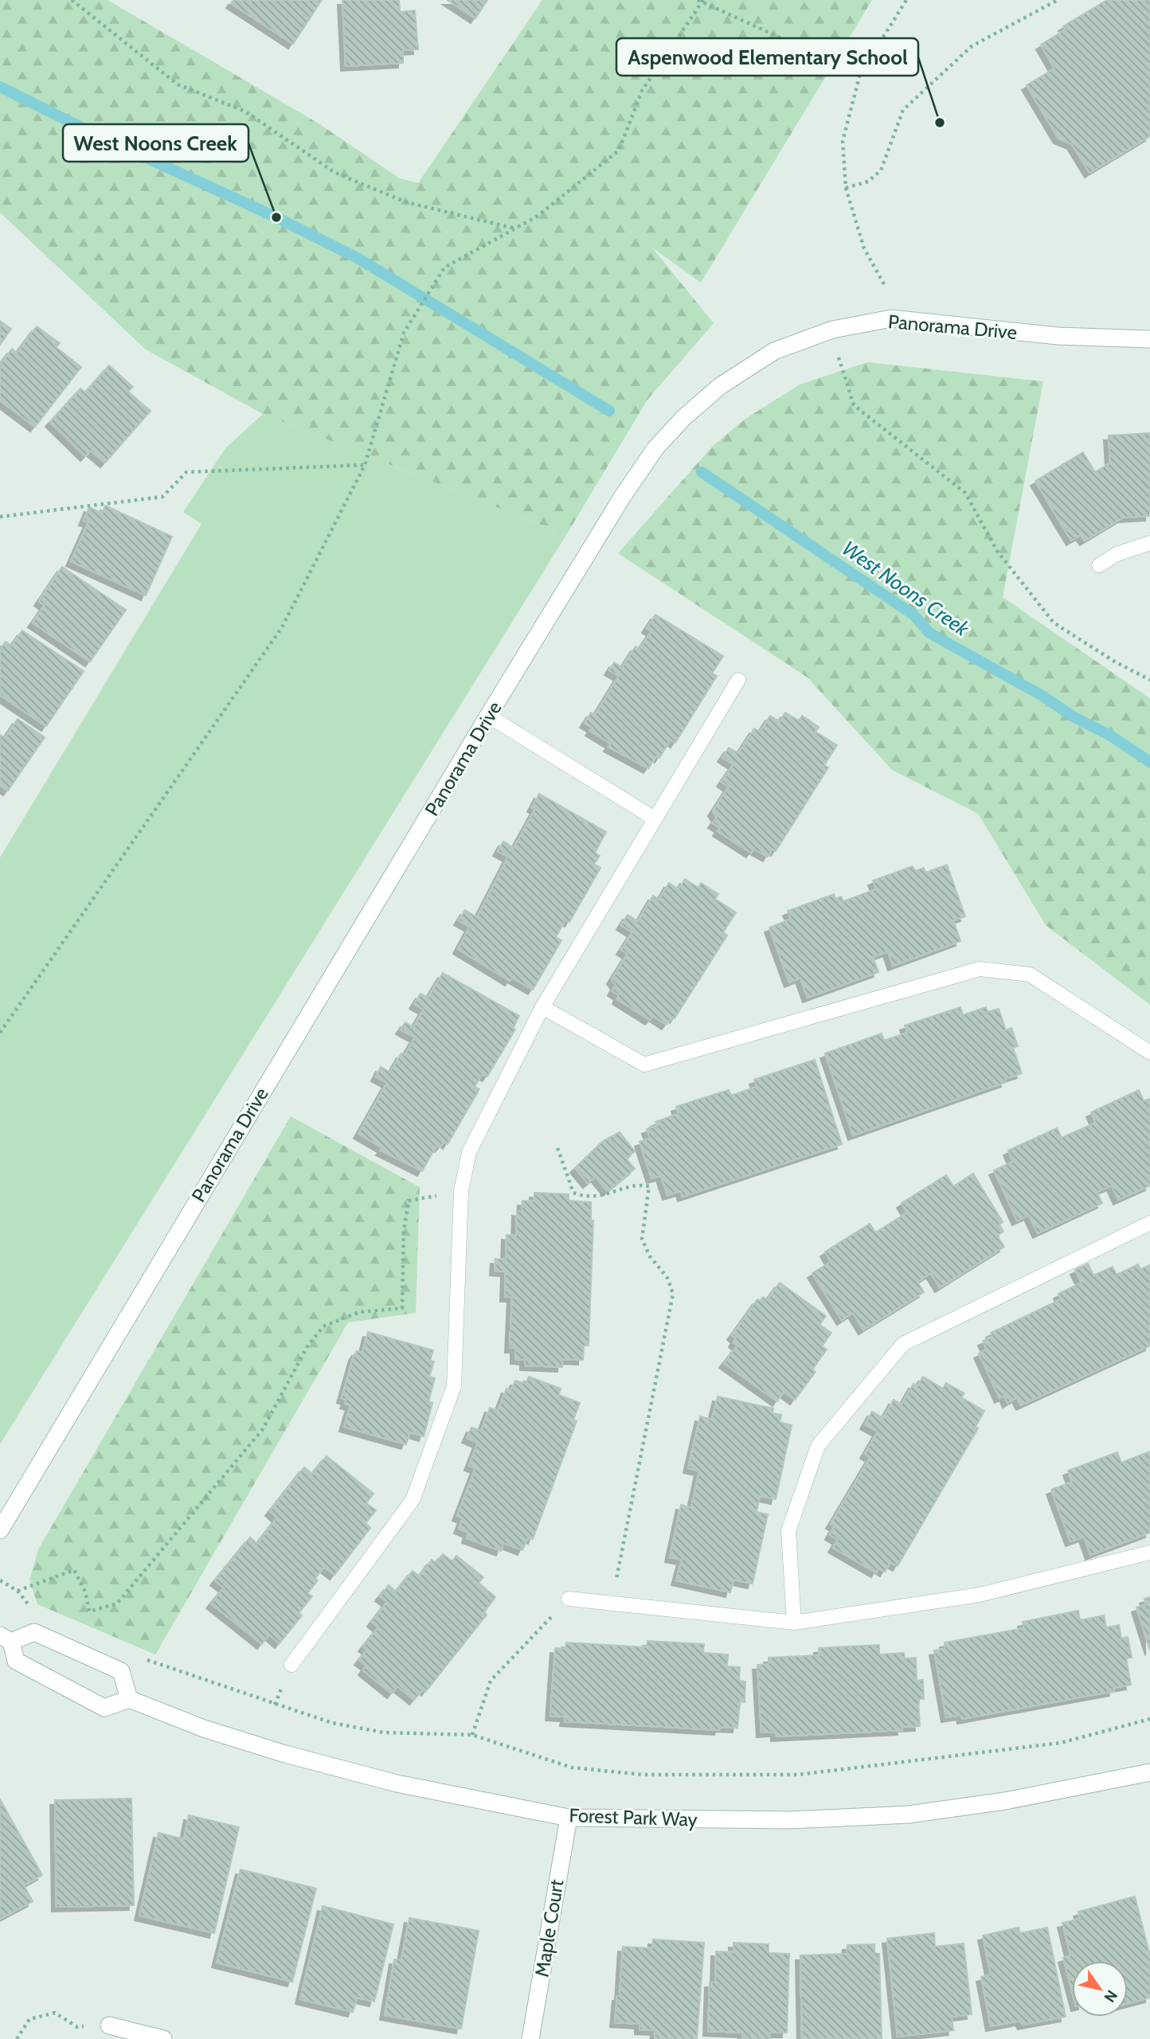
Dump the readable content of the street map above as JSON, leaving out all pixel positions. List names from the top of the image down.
{
  "streets": {
    "street": ["Panorama Drive", "Forest Park Way", "Maple Court"]
  },
  "crossings": [
    ["Forest Park Way", "Maple Court"]
  ],
  "water": ["West Noons Creek"],
  "places": ["Aspenwood Elementary School", "West Noons Creek"],
  "north": "bottom right"
}
